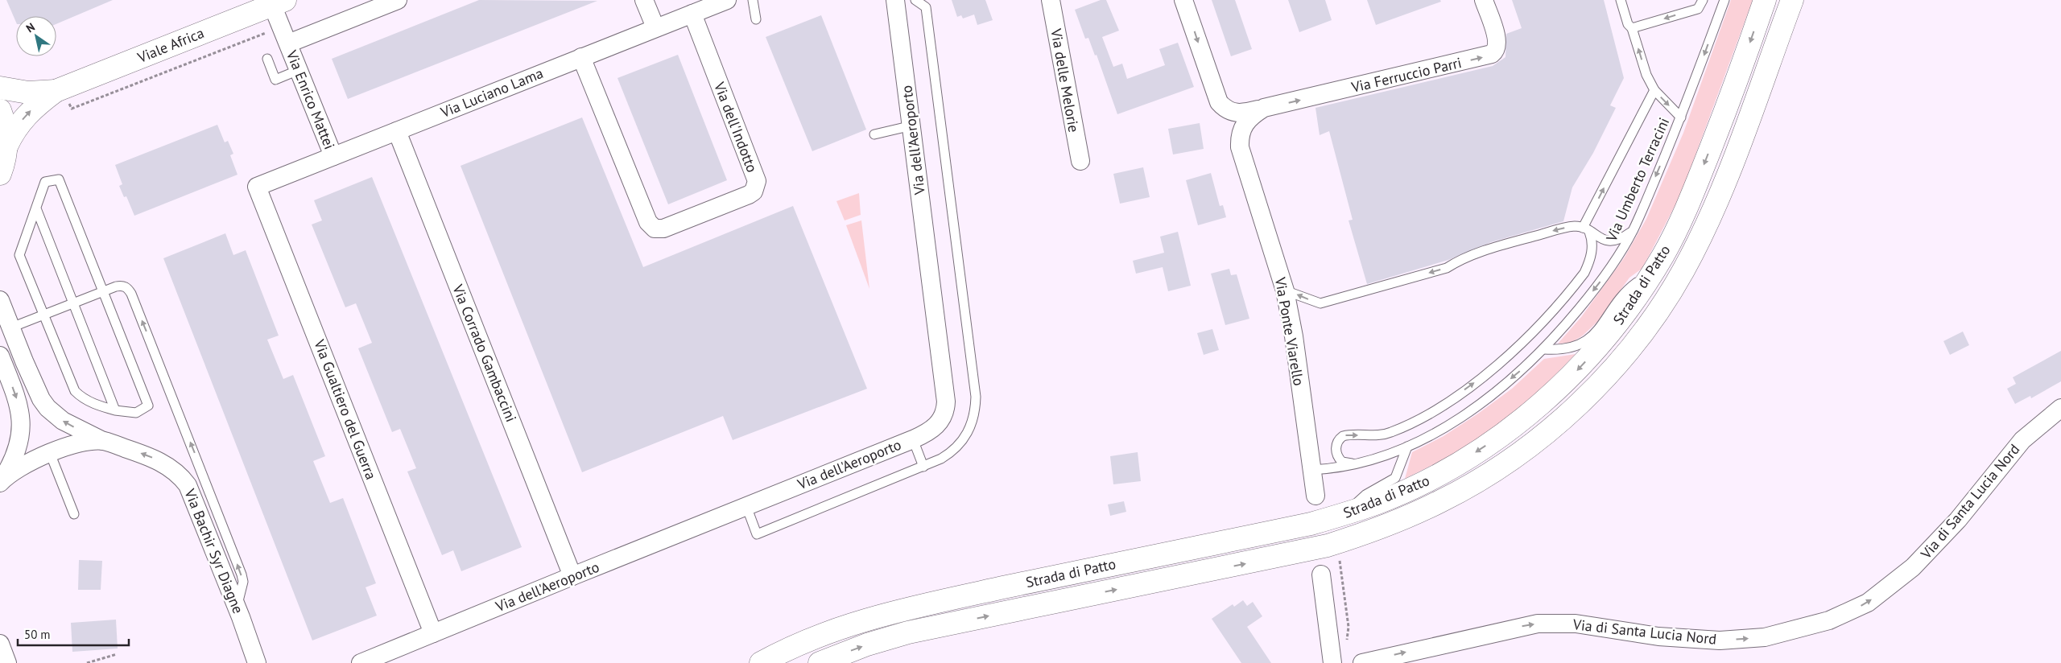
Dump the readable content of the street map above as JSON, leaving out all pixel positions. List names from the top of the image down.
{
  "streets": {
    "main road": ["Viale Africa", "Strada di Patto"],
    "street": [
      "Via Ferruccio Parri",
      "Via delle Melorie",
      "Via Luciano Lama",
      "Via Enrico Mattei",
      "Via dell'Indotto",
      "Via dell'Aeroporto",
      "Via Ponte Viarello",
      "Via Corrado Gambaccini",
      "Via Gualtiero del Guerra",
      "Via di Santa Lucia Nord",
      "Via Bachir Syr Diagne"
    ],
    "lane": ["Via Umberto Terracini"]
  },
  "crossings": [
    ["Viale Africa", "Via Enrico Mattei"],
    ["Via Ferruccio Parri", "Via Ponte Viarello"],
    ["Via Luciano Lama", "Via Enrico Mattei"],
    ["Via Luciano Lama", "Via dell'Indotto"],
    ["Via Luciano Lama", "Via Corrado Gambaccini"],
    ["Via Luciano Lama", "Via Gualtiero del Guerra"],
    ["Via dell'Aeroporto", "Via Corrado Gambaccini"],
    ["Via dell'Aeroporto", "Via Gualtiero del Guerra"],
    ["Via Umberto Terracini", "Via Ponte Viarello"]
  ],
  "one_way": ["Via Umberto Terracini", "Via di Santa Lucia Nord"],
  "scale_bar": "50 m",
  "north": "top left"
}
